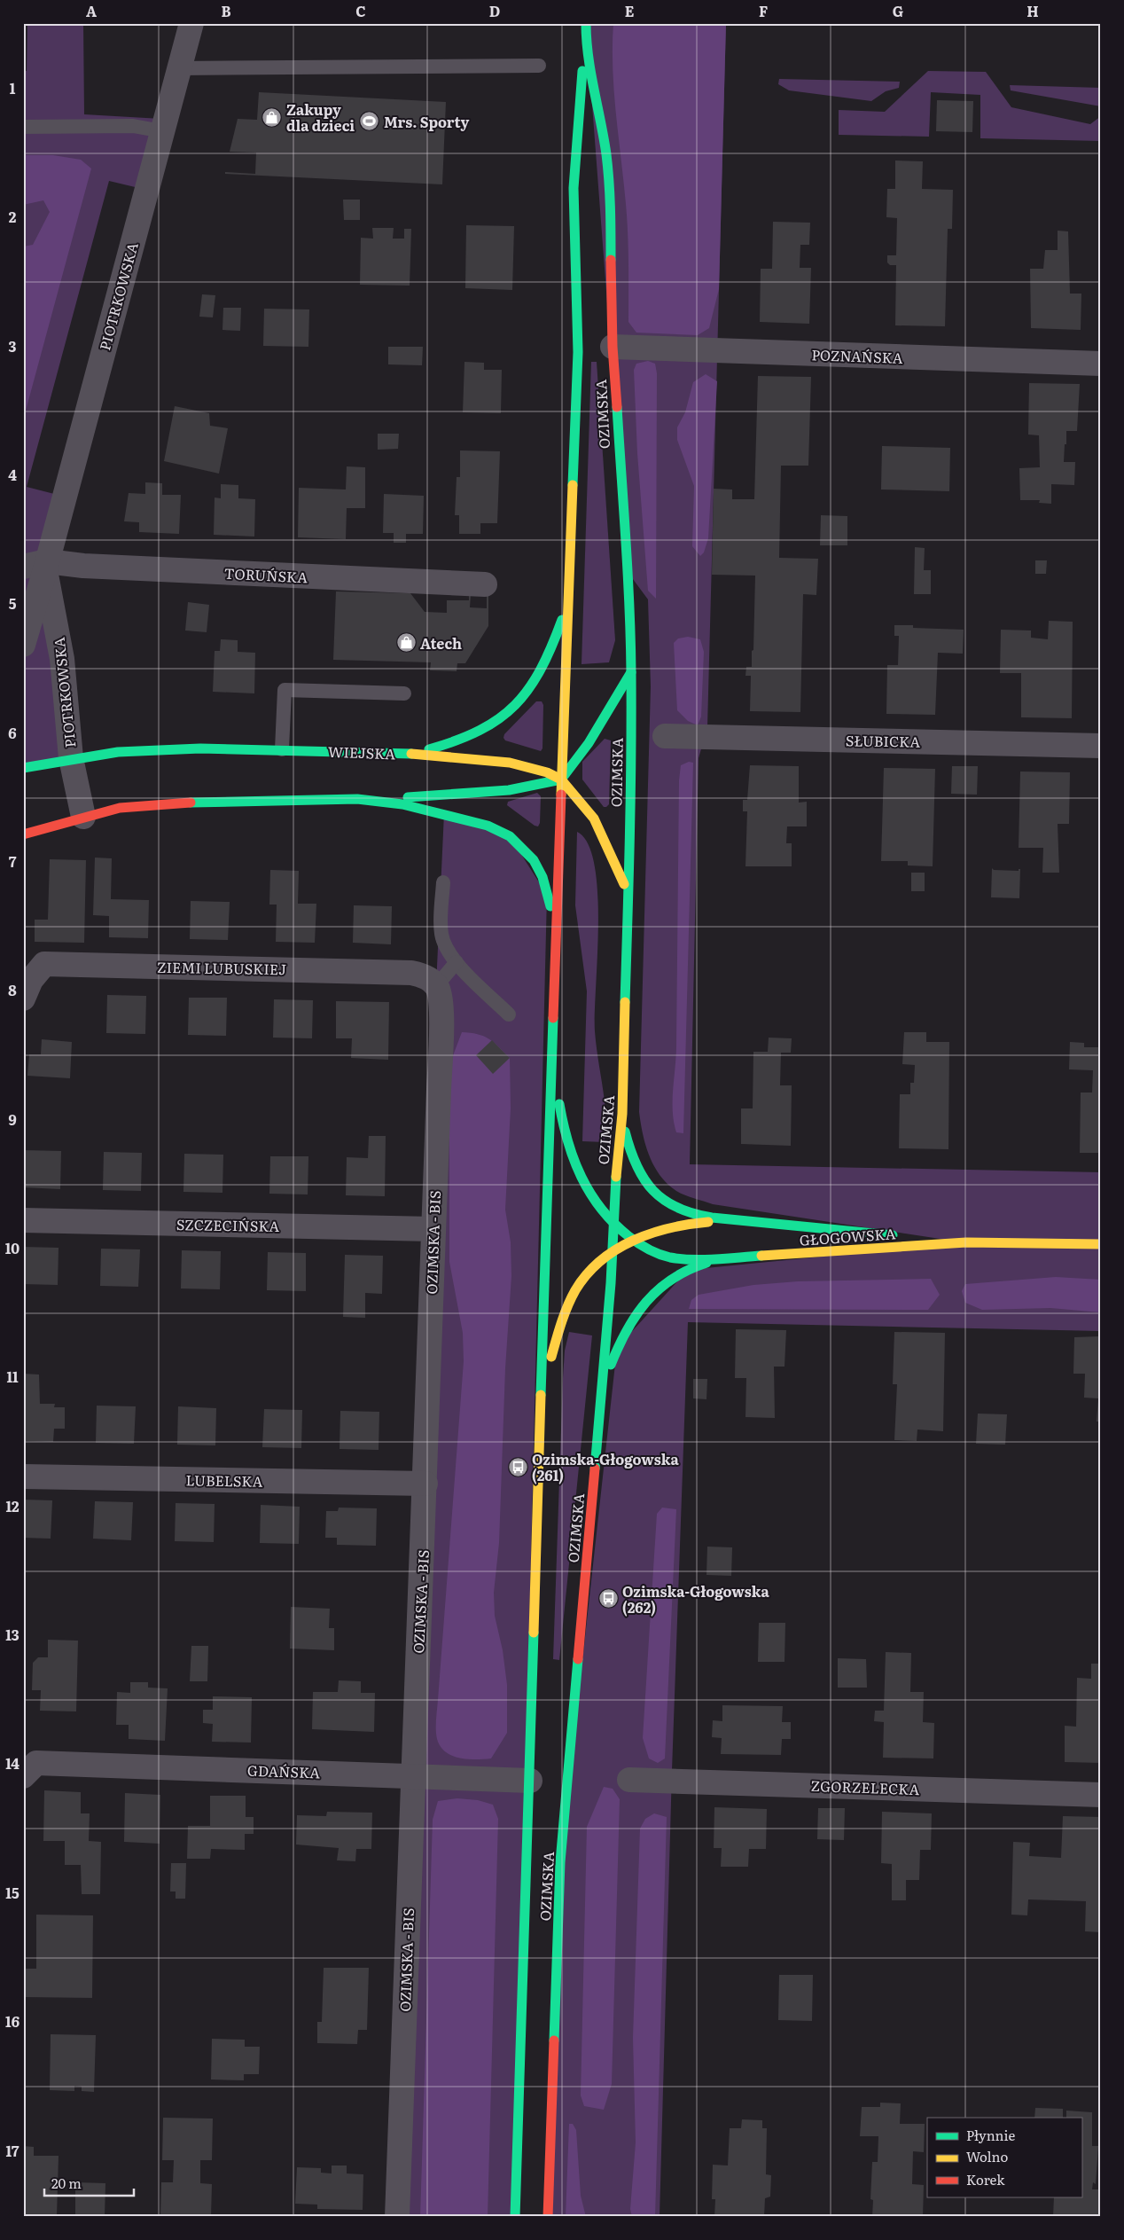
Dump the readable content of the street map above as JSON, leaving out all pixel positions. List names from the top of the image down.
{
  "streets": {
    "main road": ["OZIMSKA", "WIEJSKA", "GŁOGOWSKA"],
    "street": [
      "PIOTRKOWSKA",
      "POZNAŃSKA",
      "TORUŃSKA",
      "SŁUBICKA",
      "ZIEMI LUBUSKIEJ",
      "SZCZECIŃSKA",
      "OZIMSKA - BIS",
      "LUBELSKA",
      "GDAŃSKA",
      "ZGORZELECKA"
    ]
  },
  "crossings": [
    ["PIOTRKOWSKA", "TORUŃSKA"],
    ["PIOTRKOWSKA", "WIEJSKA"],
    ["POZNAŃSKA", "OZIMSKA"],
    ["OZIMSKA", "WIEJSKA"],
    ["OZIMSKA", "GŁOGOWSKA"],
    ["OZIMSKA", "GDAŃSKA"],
    ["ZIEMI LUBUSKIEJ", "OZIMSKA - BIS"],
    ["SZCZECIŃSKA", "OZIMSKA - BIS"],
    ["OZIMSKA - BIS", "LUBELSKA"],
    ["OZIMSKA - BIS", "GDAŃSKA"]
  ],
  "places": {
    "shop": ["Zakupy dla dzieci", "Atech"],
    "sports": ["Mrs. Sporty"],
    "bus stop": ["Ozimska-Głogowska (261)", "Ozimska-Głogowska (262)"]
  },
  "legend": ["Płynnie", "Wolno", "Korek"],
  "scale_bar": "20 m",
  "grid": {
    "columns": [
      "A",
      "B",
      "C",
      "D",
      "E",
      "F",
      "G",
      "H"
    ],
    "rows": [
      "1",
      "2",
      "3",
      "4",
      "5",
      "6",
      "7",
      "8",
      "9",
      "10",
      "11",
      "12",
      "13",
      "14",
      "15",
      "16",
      "17"
    ]
  }
}
